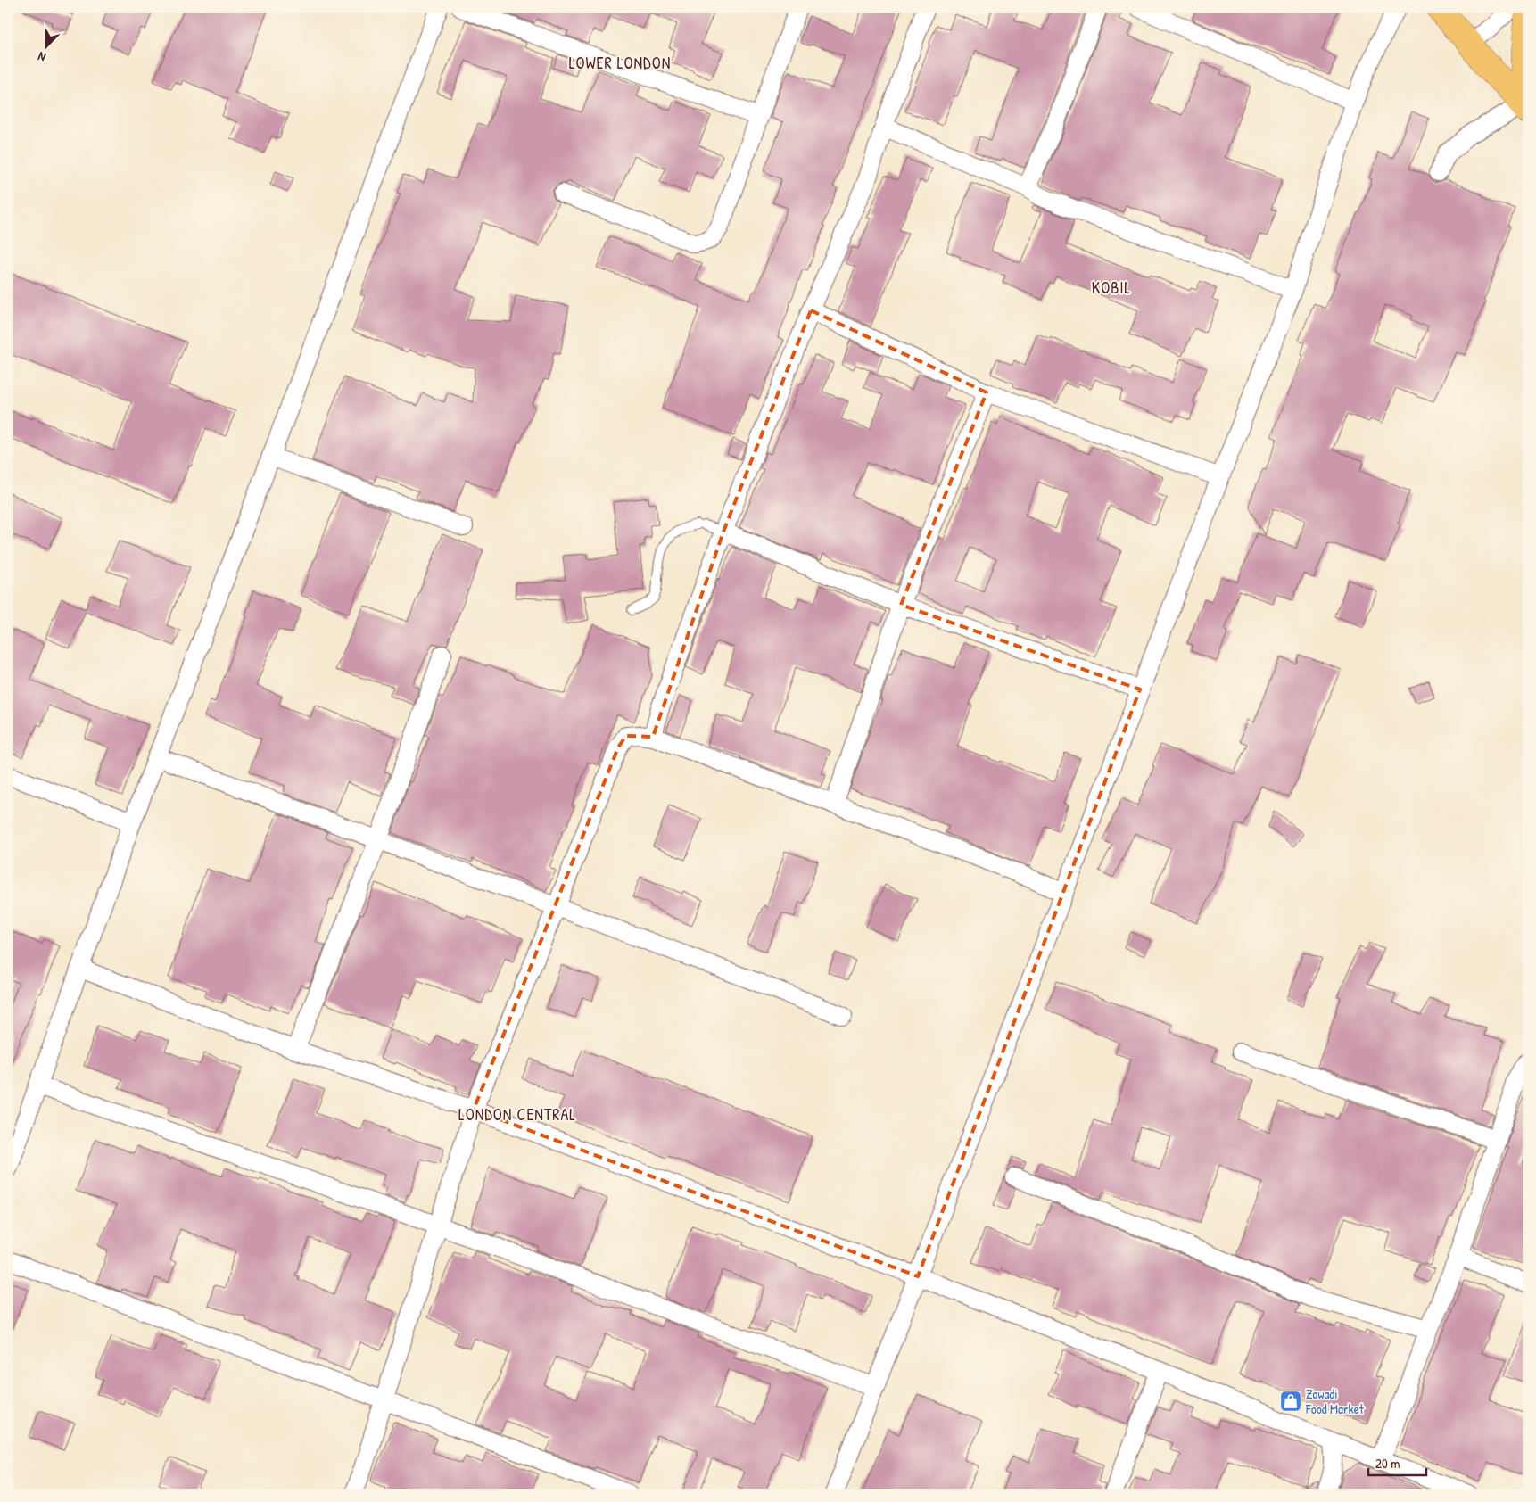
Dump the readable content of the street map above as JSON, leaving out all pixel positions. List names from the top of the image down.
{
  "districts": ["LOWER LONDON", "KOBIL", "LONDON CENTRAL"],
  "places": {
    "shop": ["Zawadi Food Market"]
  },
  "scale_bar": "20 m",
  "north": "bottom left"
}
